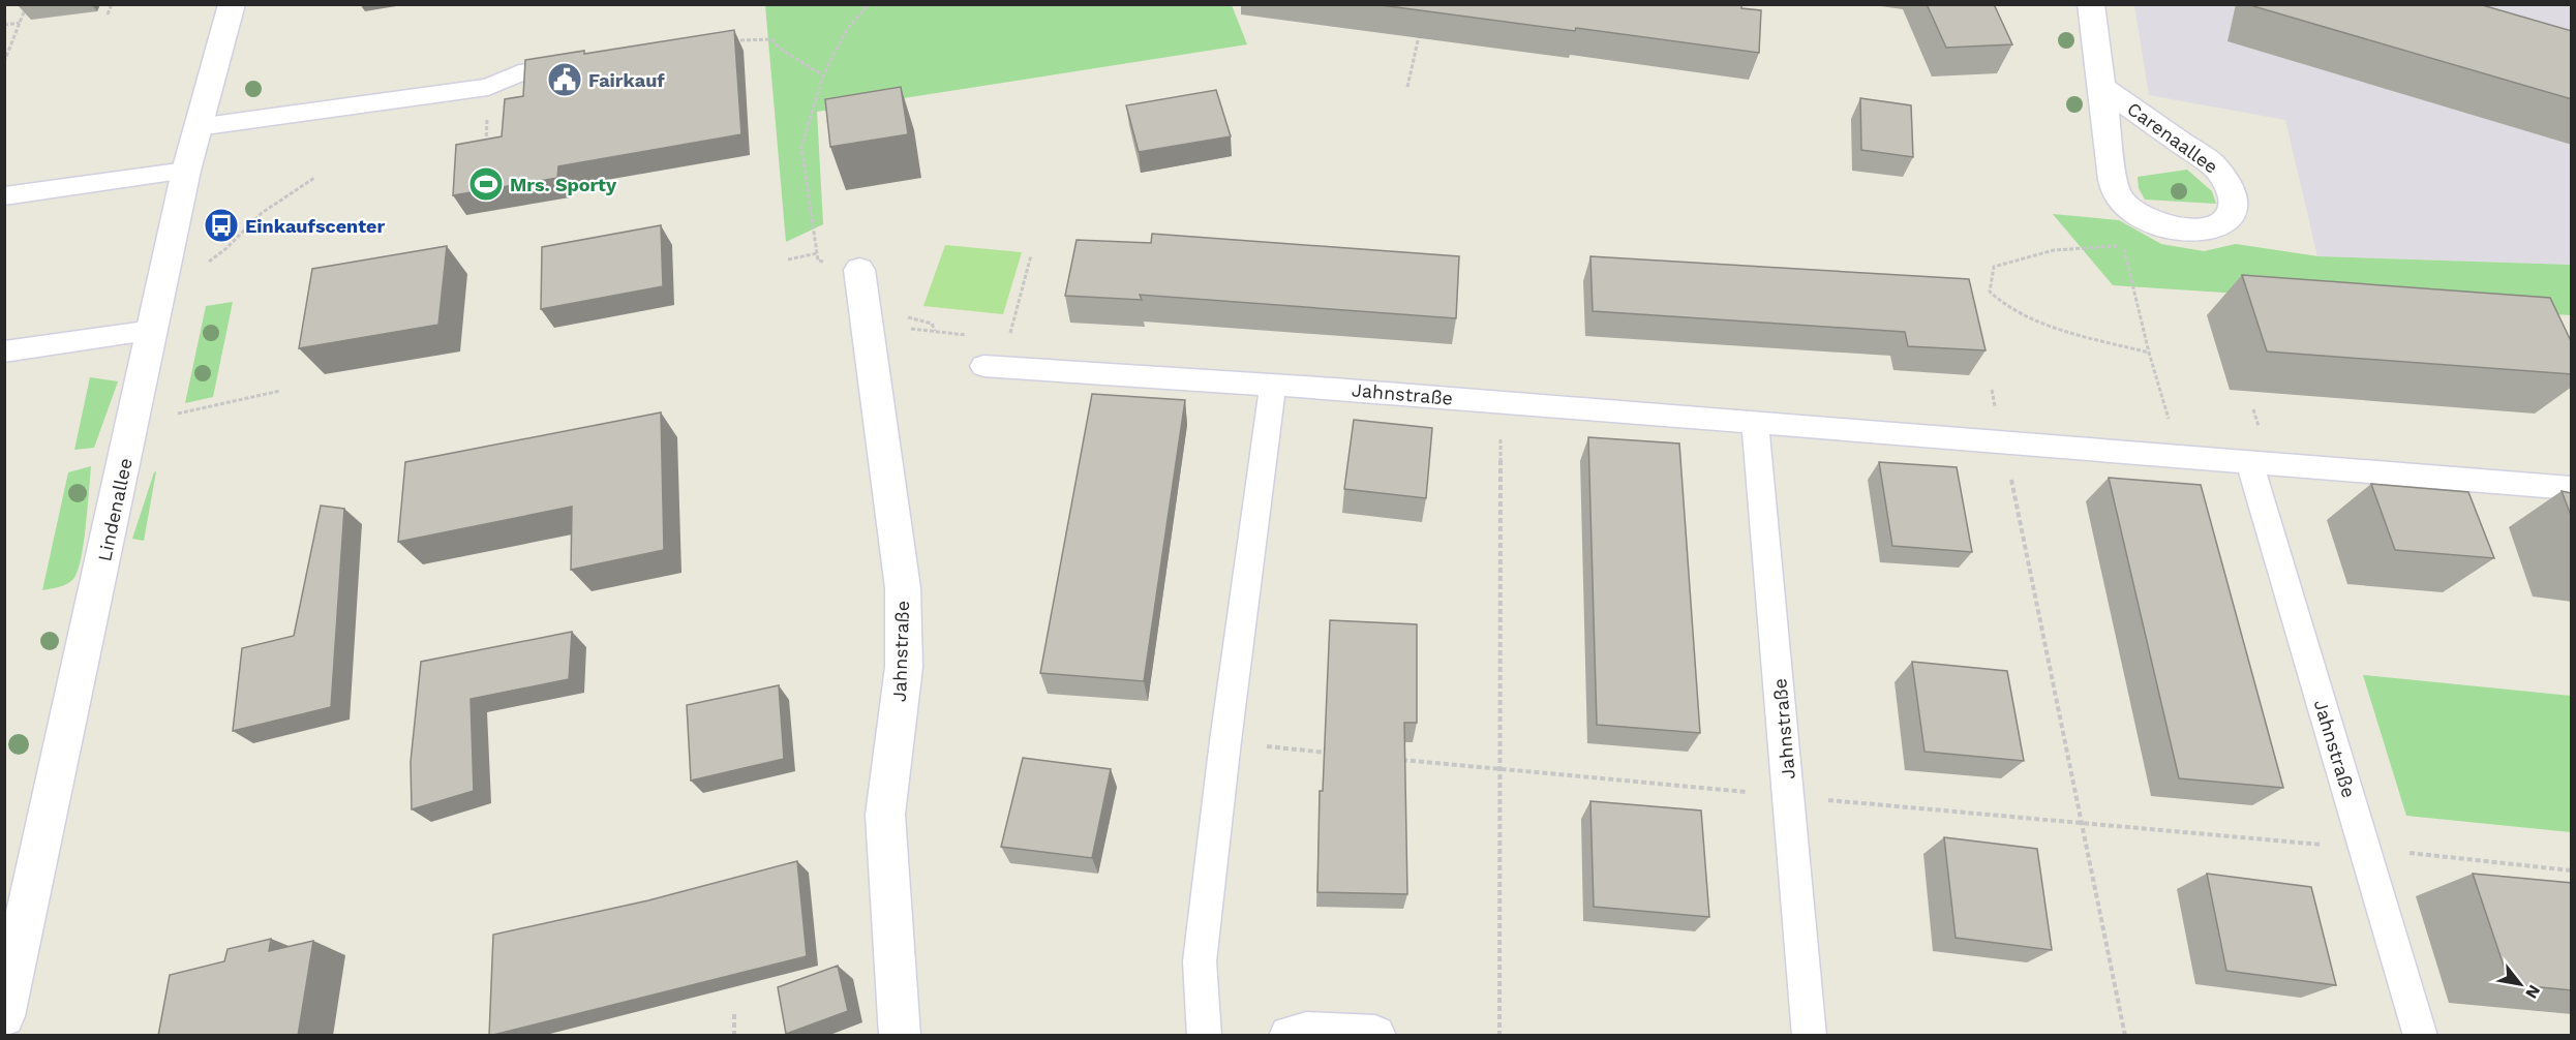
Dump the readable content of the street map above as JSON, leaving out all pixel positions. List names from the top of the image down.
{
  "streets": {
    "street": ["Carenaallee", "Jahnstraße", "Lindenallee"]
  },
  "places": {
    "public building": ["Fairkauf"],
    "sports": ["Mrs. Sporty"],
    "bus stop": ["Einkaufscenter"]
  },
  "north": "bottom right"
}
